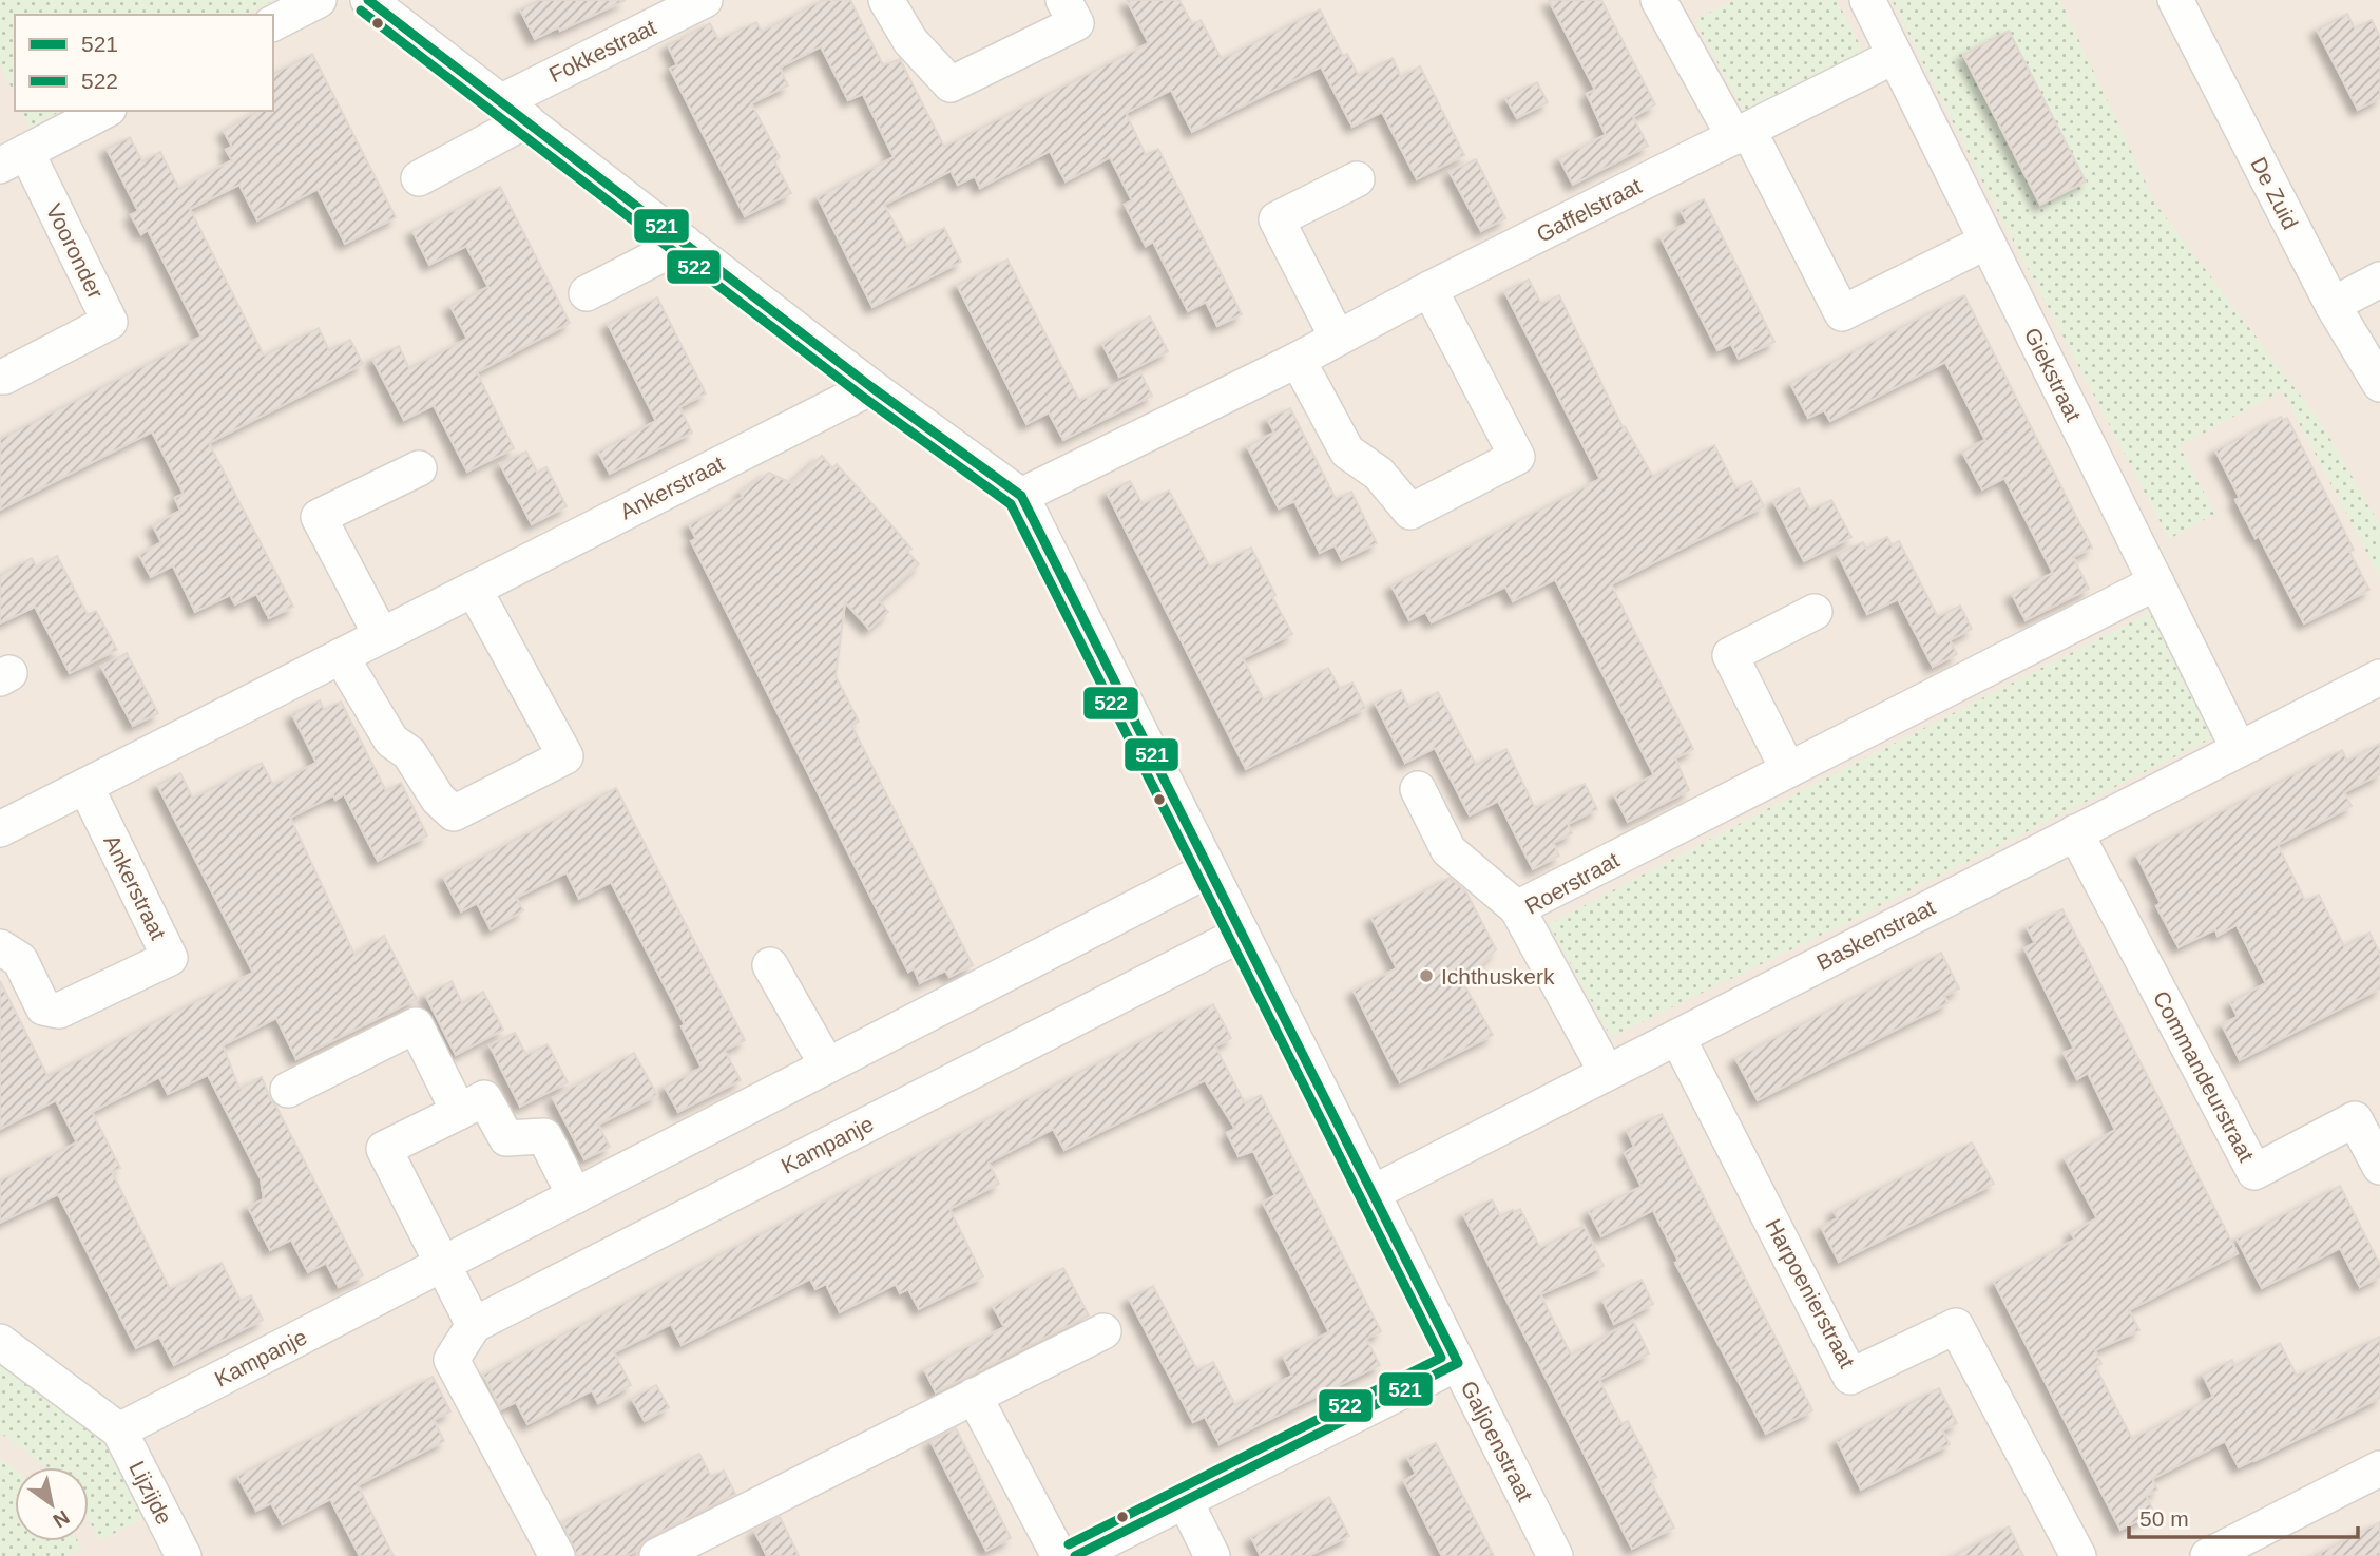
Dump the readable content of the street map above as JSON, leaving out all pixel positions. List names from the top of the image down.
{
  "streets": {
    "street": [
      "Fokkestraat",
      "De Zuid",
      "Gaffelstraat",
      "Vooronder",
      "Giekstraat",
      "Ankerstraat",
      "Roerstraat",
      "Baskenstraat",
      "Commandeurstraat",
      "Kampanje",
      "Harpoenierstraat",
      "Galjoenstraat",
      "Lijzijde"
    ]
  },
  "crossings": [
    ["Gaffelstraat", "Giekstraat"],
    ["Gaffelstraat", "Galjoenstraat"],
    ["Giekstraat", "Roerstraat"],
    ["Giekstraat", "Baskenstraat"],
    ["Roerstraat", "Baskenstraat"],
    ["Baskenstraat", "Commandeurstraat"],
    ["Baskenstraat", "Harpoenierstraat"],
    ["Baskenstraat", "Galjoenstraat"],
    ["Kampanje", "Galjoenstraat"],
    ["Kampanje", "Lijzijde"]
  ],
  "places": ["Ichthuskerk"],
  "lines": ["transit line 521", "transit line 522"],
  "legend": ["521", "522"],
  "scale_bar": "50 m",
  "north": "bottom right"
}
